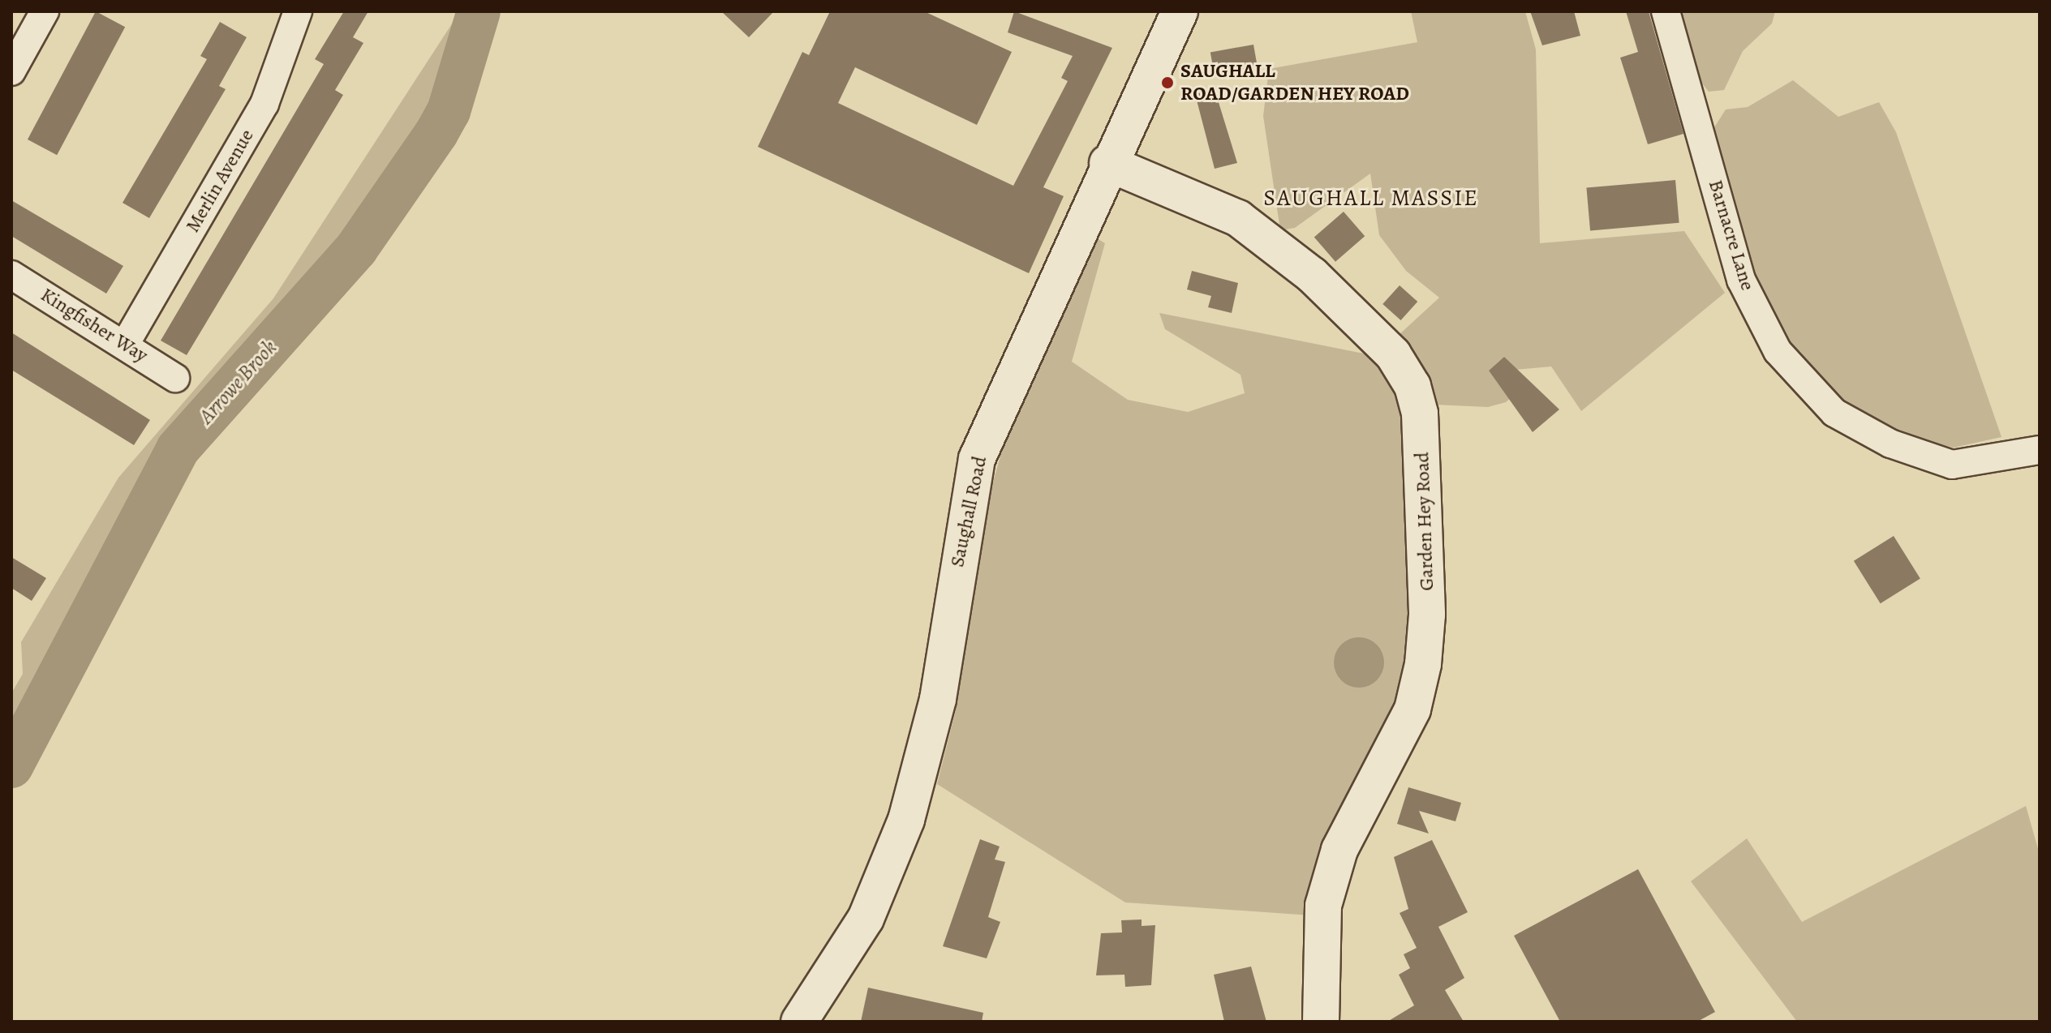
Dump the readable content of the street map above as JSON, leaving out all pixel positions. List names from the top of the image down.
{
  "streets": {
    "street": [
      "Merlin Avenue",
      "Barnacre Lane",
      "Kingfisher Way",
      "Saughall Road",
      "Garden Hey Road"
    ]
  },
  "crossings": [
    ["Merlin Avenue", "Kingfisher Way"],
    ["Saughall Road", "Garden Hey Road"]
  ],
  "districts": ["SAUGHALL MASSIE"],
  "water": ["Arrowe Brook"],
  "places": ["SAUGHALL ROAD/GARDEN HEY ROAD"]
}
